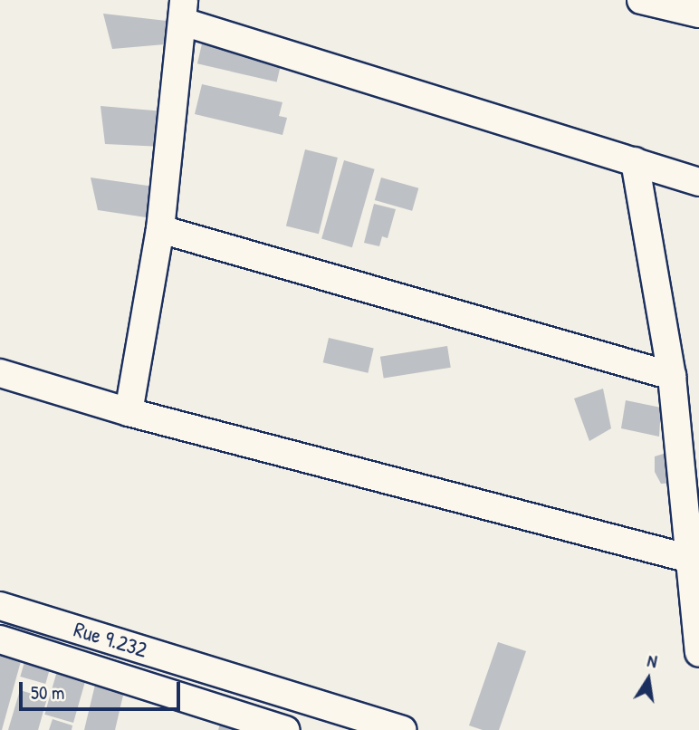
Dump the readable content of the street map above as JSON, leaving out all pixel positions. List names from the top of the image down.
{
  "streets": {
    "street": ["Rue 9.232"]
  },
  "scale_bar": "50 m",
  "north": "top"
}
